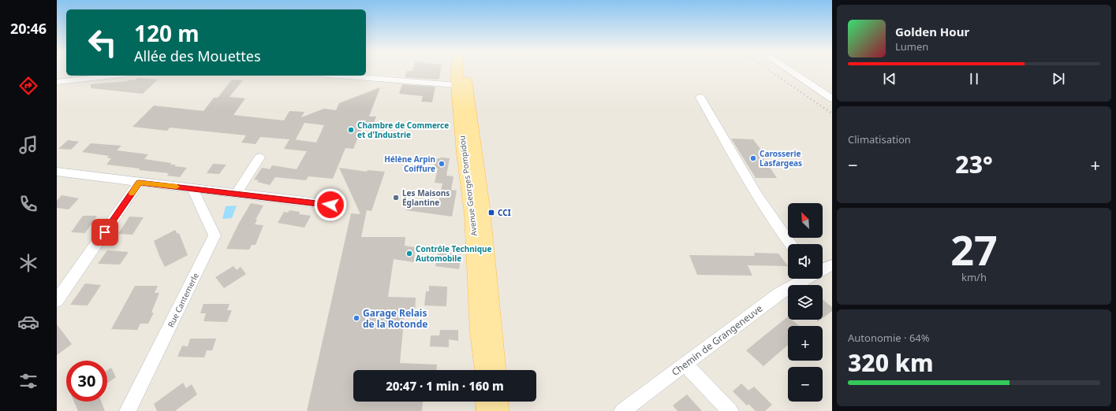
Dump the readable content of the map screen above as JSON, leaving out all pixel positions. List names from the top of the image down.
{
  "streets": {
    "main road": ["Avenue Georges Pompidou"],
    "street": ["Rue Cantemerle", "Chemin de Grangeneuve"]
  },
  "places": {
    "other": [
      "Chambre de Commerce et d'Industrie",
      "Carosserie Lasfargeas",
      "Hélène Arpin Coiffure",
      "Les Maisons Églantine",
      "Contrôle Technique Automobile",
      "Garage Relais de la Rotonde"
    ],
    "transit": ["CCI"]
  },
  "north": "top left",
  "page": {
    "tabs": "20:46",
    "turn": ["120 m", "Allée des Mouettes"],
    "song": ["Golden Hour", "Lumen"],
    "tile": [
      "Climatisation",
      ["27", "km/h"],
      ["Autonomie · 64%", "320 km"]
    ],
    "heat": ["−", "23°", "+"],
    "map_buttons": ["+", "−"],
    "limit": "30",
    "trip": "20:47 · 1 min · 160 m"
  }
}
